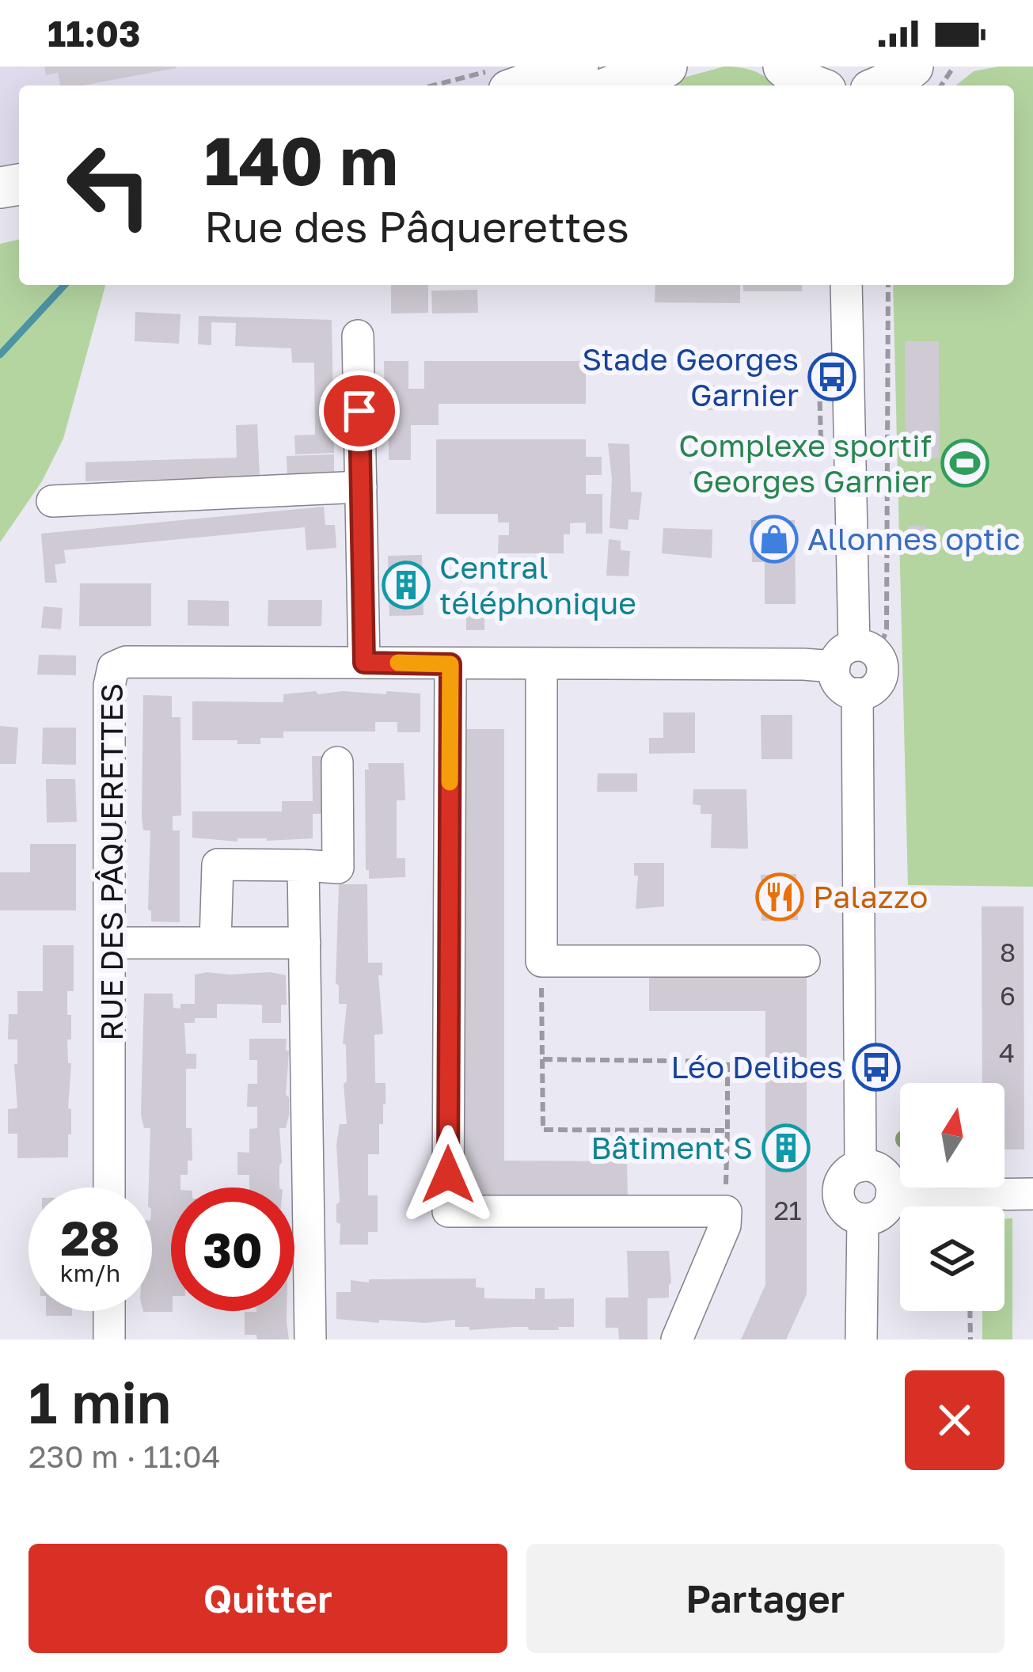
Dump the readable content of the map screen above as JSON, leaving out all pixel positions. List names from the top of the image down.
{
  "streets": {
    "street": ["RUE DES PÂQUERETTES"]
  },
  "places": {
    "bus stop": ["Stade Georges Garnier", "Léo Delibes"],
    "sports": ["Complexe sportif Georges Garnier"],
    "shop": ["Allonnes optic"],
    "building": ["Central téléphonique", "Bâtiment S"],
    "restaurant": ["Palazzo"]
  },
  "house_numbers": [
    "8",
    "6",
    "4",
    "21"
  ],
  "north": "top",
  "page": {
    "status": "11:03",
    "turn": ["140 m", "Rue des Pâquerettes"],
    "speed": "28 km/h",
    "limit": "30",
    "heading": ["1 min", "230 m · 11:04"],
    "buttons": ["Quitter", "Partager"]
  }
}
